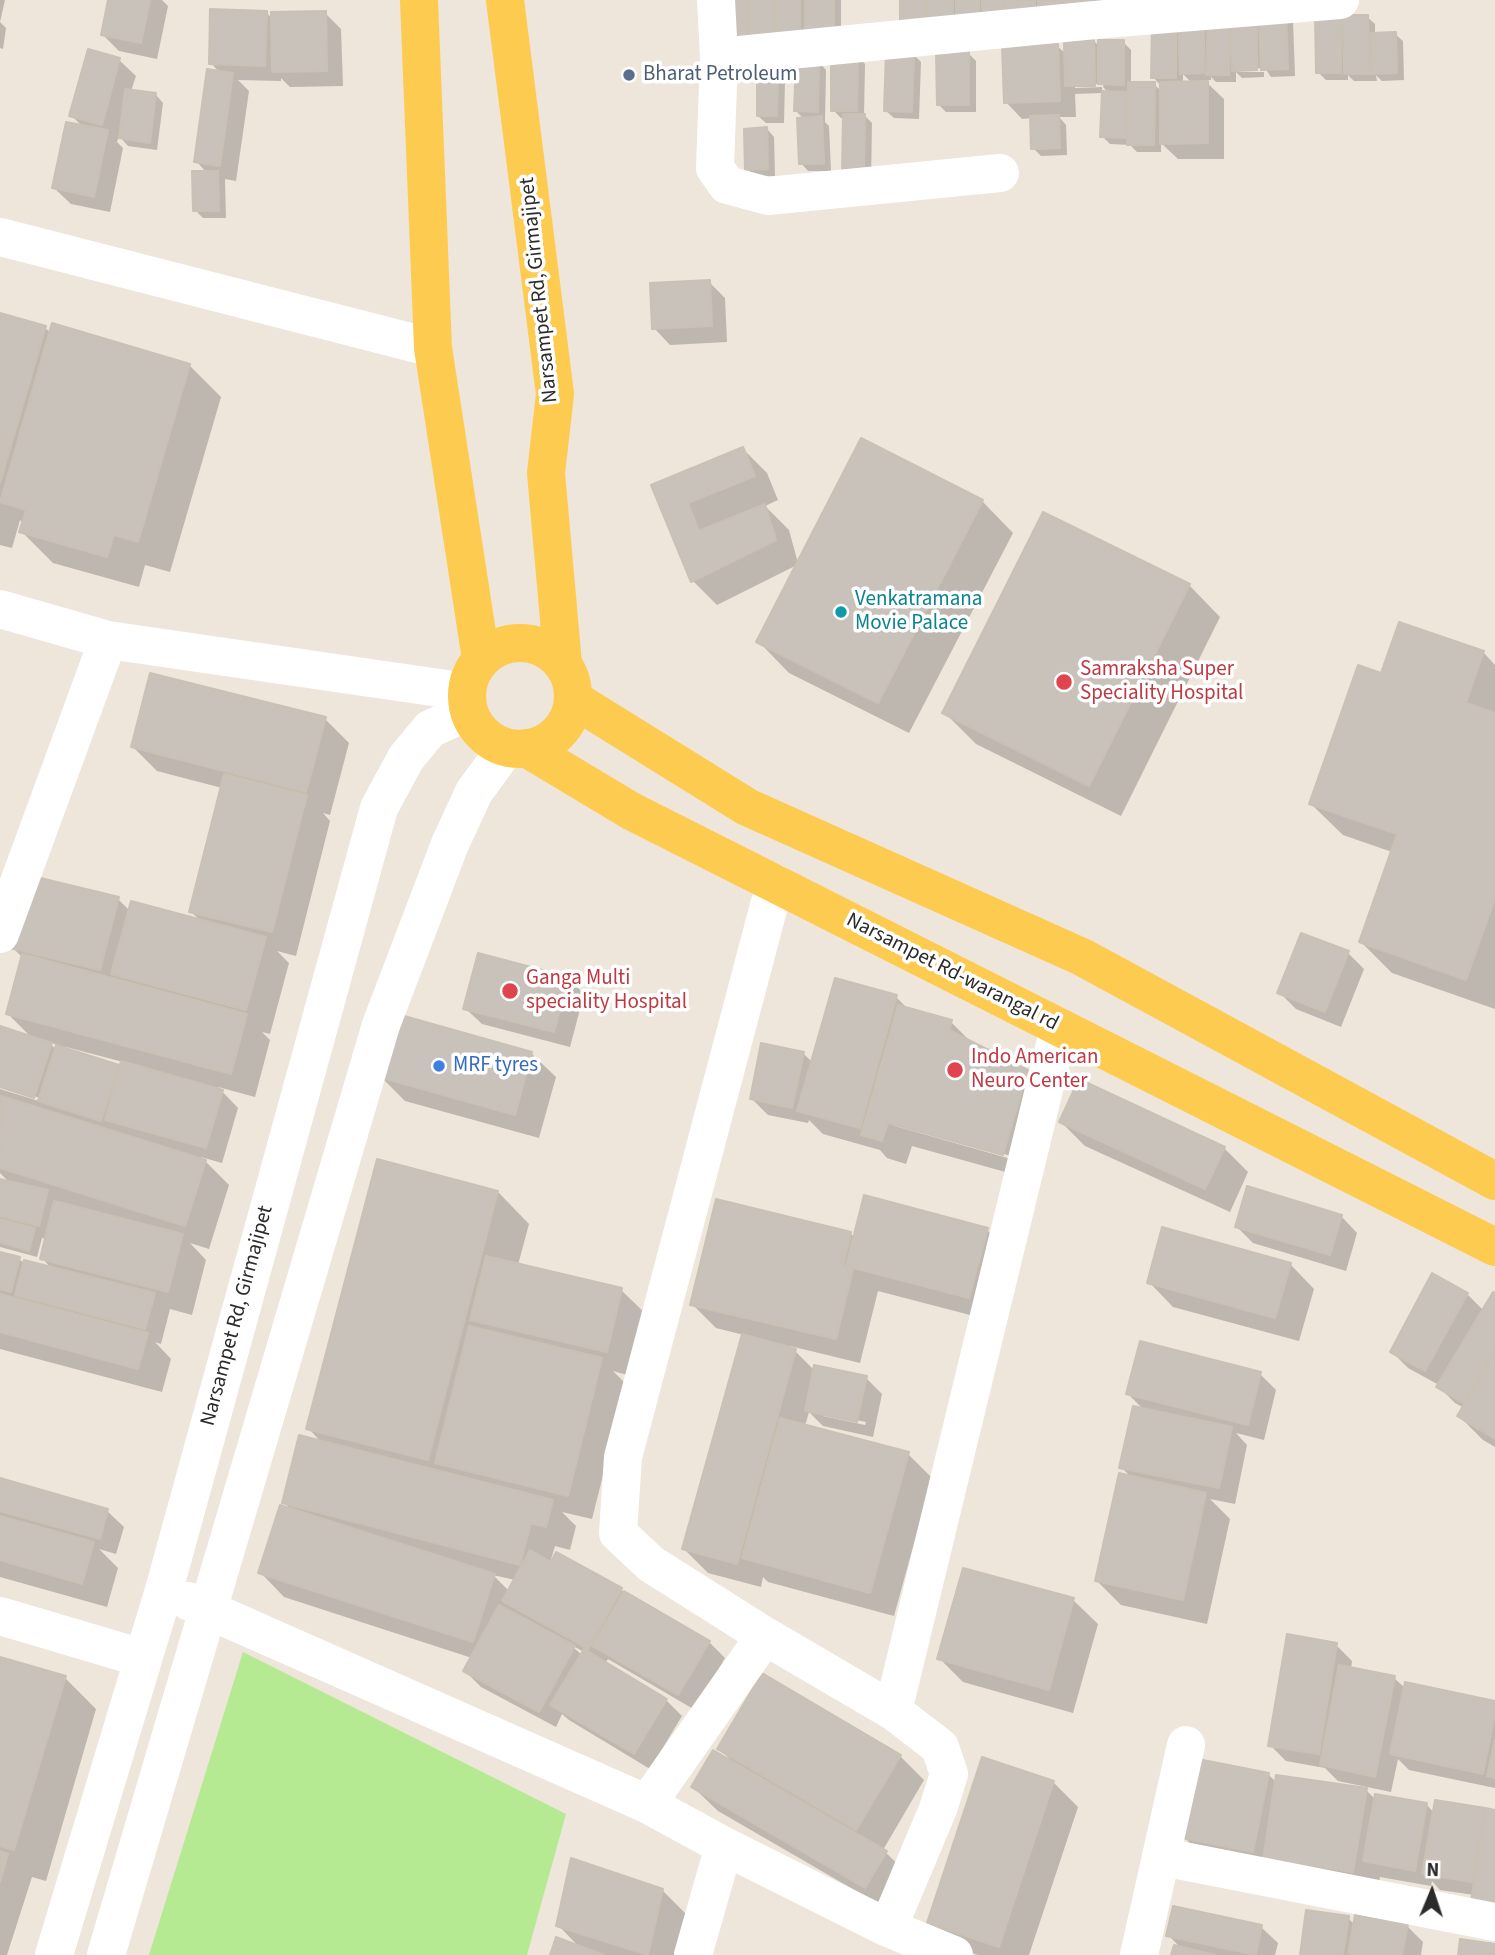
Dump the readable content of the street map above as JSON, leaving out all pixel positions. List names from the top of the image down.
{
  "streets": {
    "main road": ["Narsampet Rd, Girmajipet", "Narsampet Rd-warangal rd"]
  },
  "crossings": [
    ["Narsampet Rd, Girmajipet", "Narsampet Rd-warangal rd"]
  ],
  "places": [
    "Bharat Petroleum",
    "Venkatramana Movie Palace",
    "Samraksha Super Speciality Hospital",
    "Ganga Multi speciality Hospital",
    "MRF tyres",
    "Indo American Neuro Center"
  ],
  "north": "top"
}
